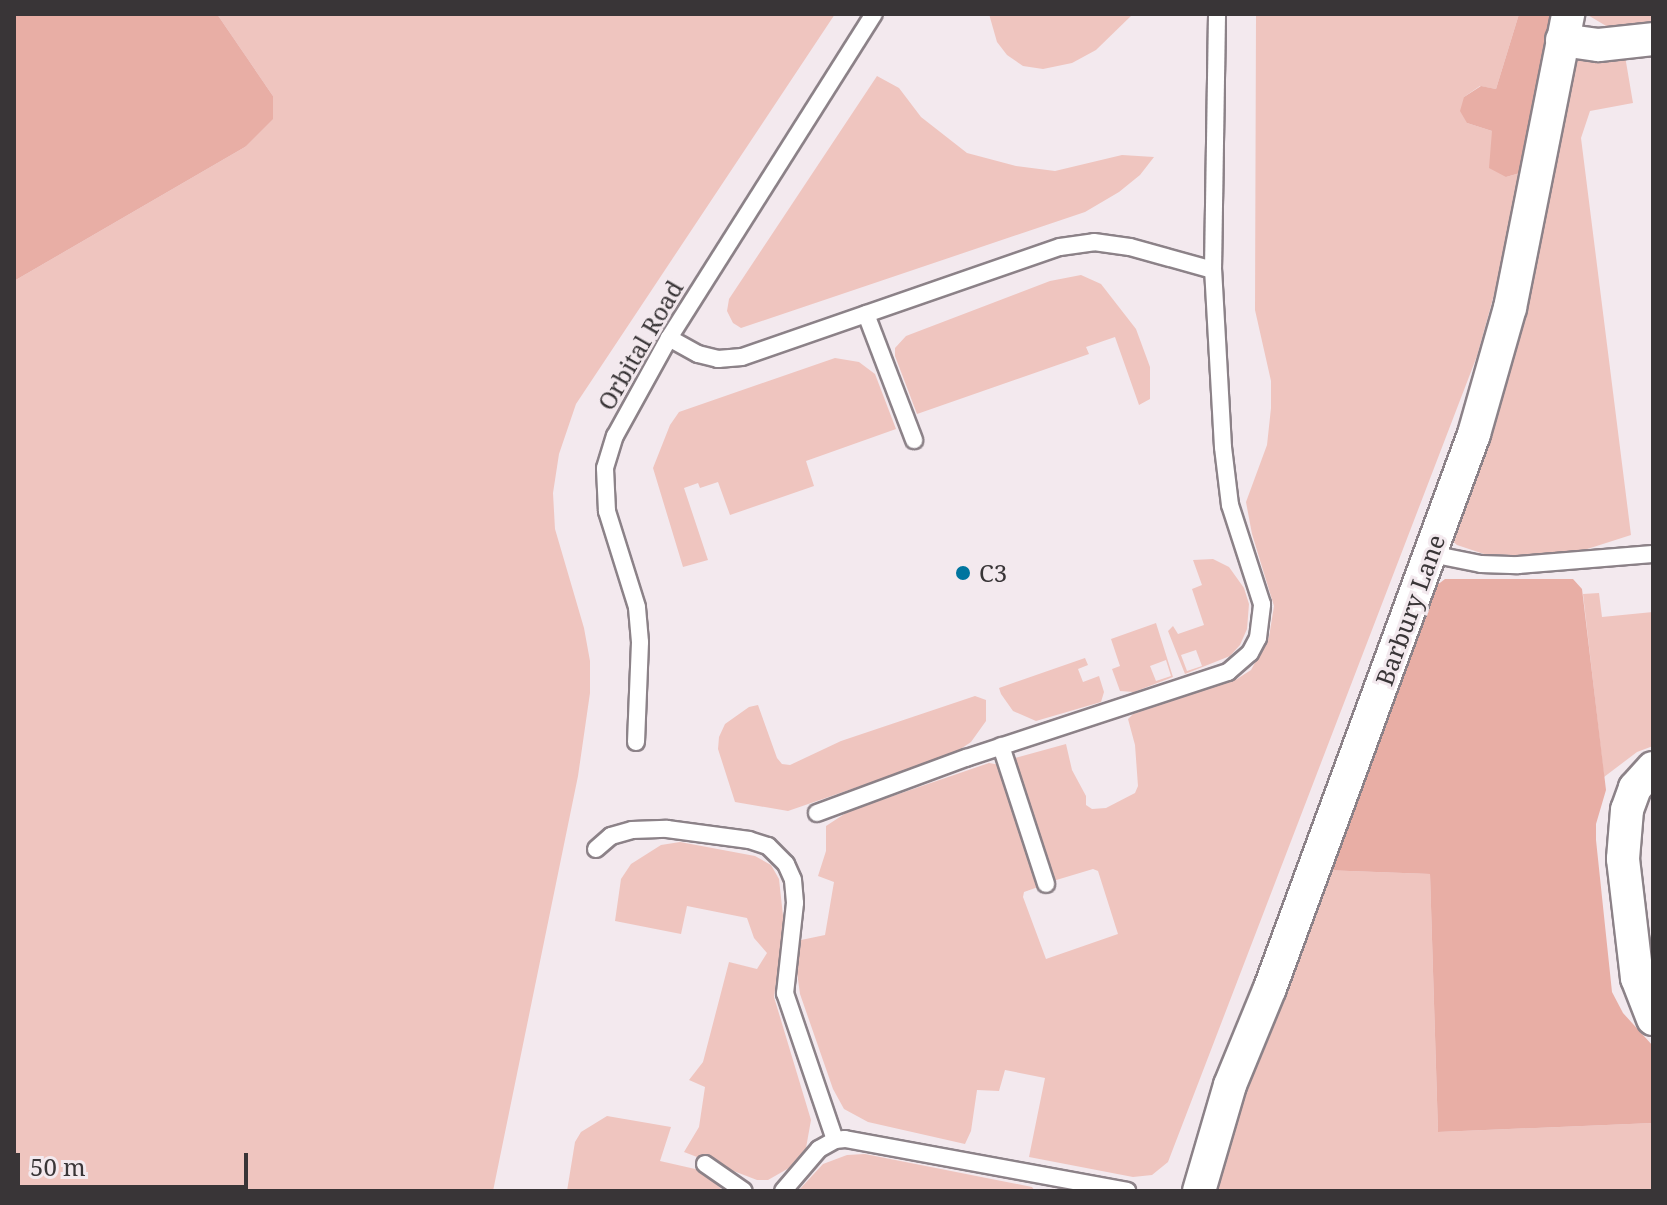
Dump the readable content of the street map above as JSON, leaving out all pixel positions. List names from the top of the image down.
{
  "streets": {
    "street": ["Barbury Lane"],
    "lane": ["Orbital Road"]
  },
  "places": ["C3"],
  "scale_bar": "50 m"
}
